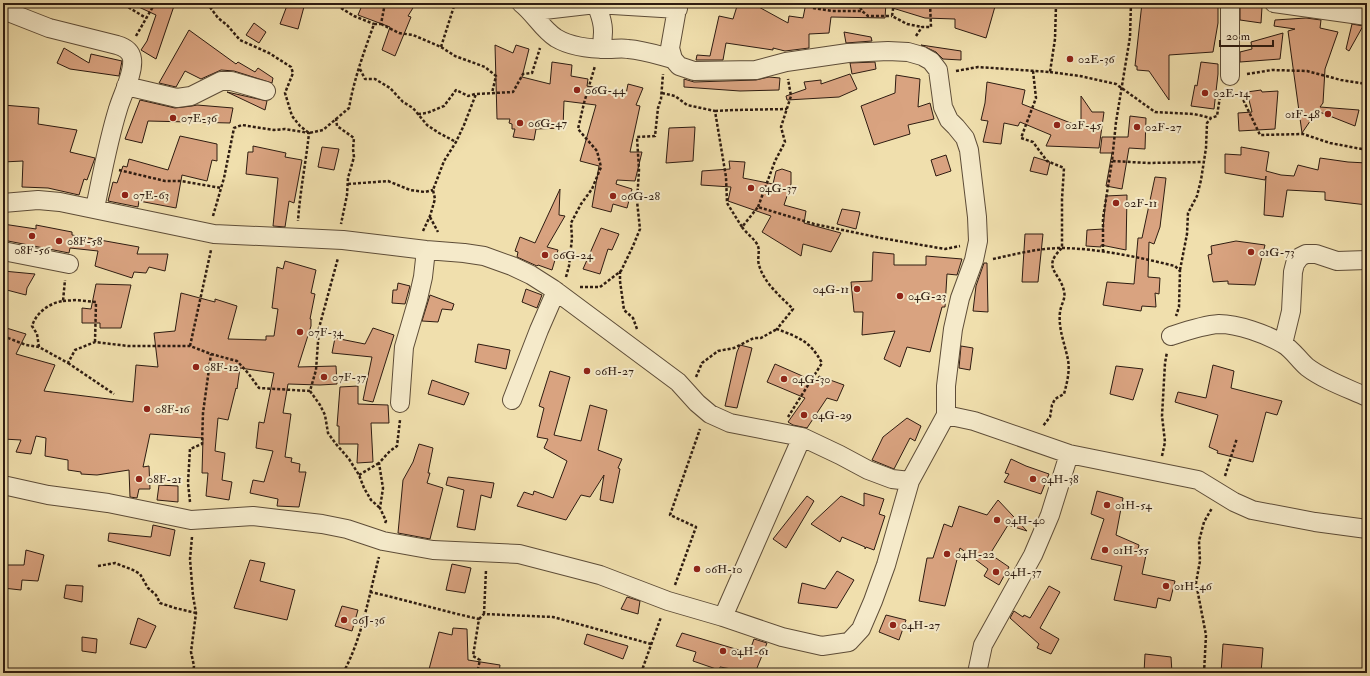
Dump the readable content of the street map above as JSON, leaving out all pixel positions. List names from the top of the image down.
{
  "places": [
    "02E-36",
    "06G-44",
    "02E-14",
    "01F-48",
    "07E-36",
    "06G-47",
    "02F-45",
    "02F-27",
    "04G-37",
    "07E-63",
    "06G-28",
    "02F-11",
    "08F-56",
    "08F-58",
    "01G-73",
    "06G-24",
    "04G-11",
    "04G-23",
    "07F-34",
    "08F-12",
    "06H-27",
    "07F-37",
    "04G-30",
    "08F-16",
    "04G-29",
    "08F-21",
    "04H-38",
    "01H-54",
    "04H-40",
    "01H-55",
    "04H-22",
    "06H-10",
    "04H-37",
    "01H-46",
    "06J-36",
    "04H-27",
    "04H-61"
  ],
  "scale_bar": "20 m"
}
